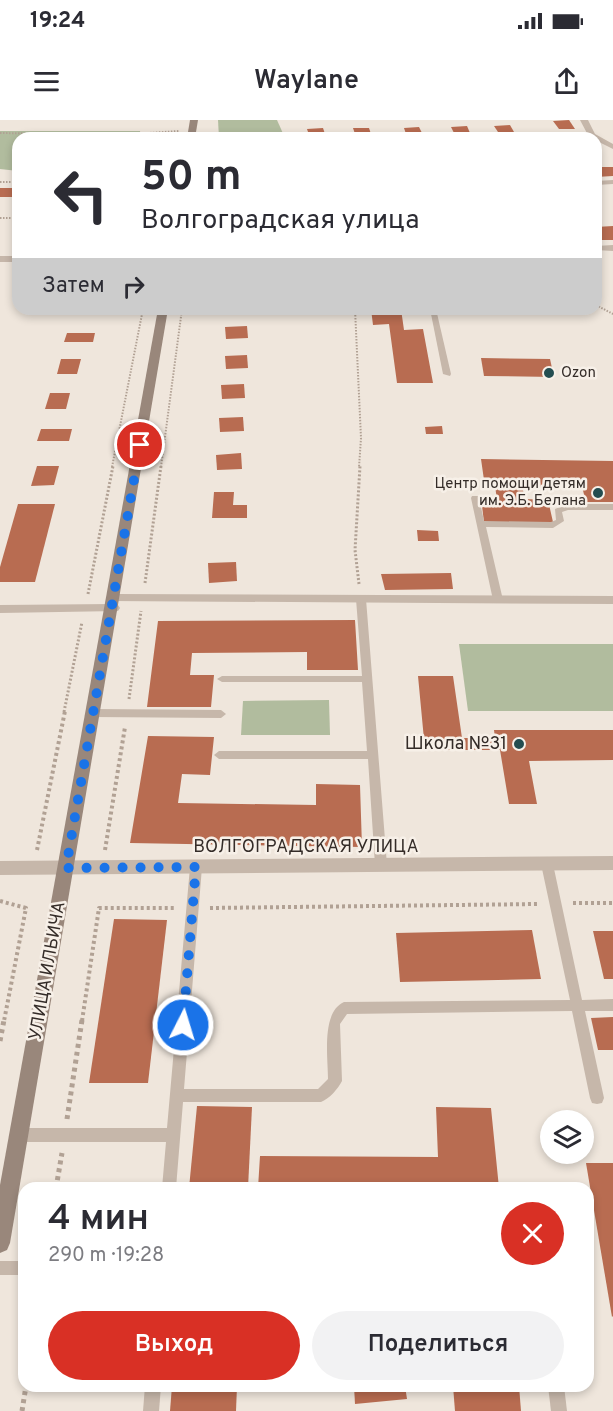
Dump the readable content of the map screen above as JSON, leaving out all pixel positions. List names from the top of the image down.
{
  "streets": {
    "street": ["ВОЛГОГРАДСКАЯ УЛИЦА", "УЛИЦА ИЛЬИЧА"]
  },
  "crossings": [
    ["ВОЛГОГРАДСКАЯ УЛИЦА", "УЛИЦА ИЛЬИЧА"]
  ],
  "places": ["Ozon", "Центр помощи детям им. Э.Б. Белана", "Школа №31"],
  "page": {
    "status": "19:24",
    "header": "Waylane",
    "turn": ["50 m", "Волгоградская улица"],
    "then": "Затем",
    "heading": ["4 мин", "290 m · 19:28"],
    "buttons": ["Выход", "Поделиться"]
  }
}
